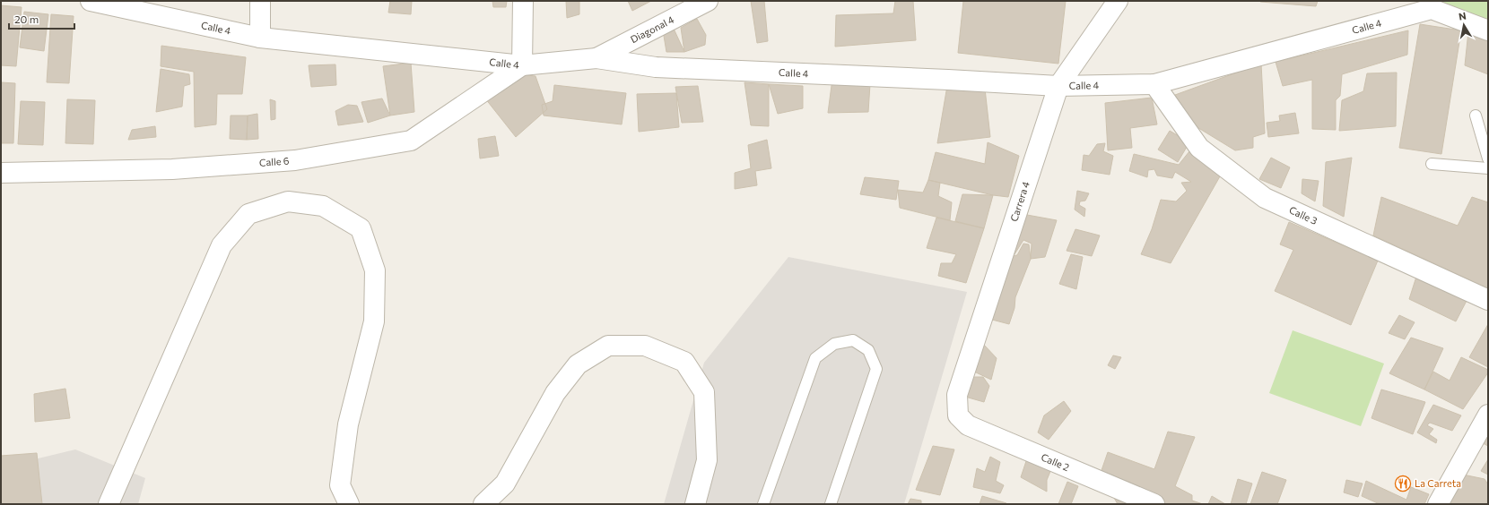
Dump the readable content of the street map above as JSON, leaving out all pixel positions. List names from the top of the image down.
{
  "streets": {
    "street": [
      "Calle 4",
      "Diagonal 4",
      "Calle 6",
      "Carrera 4",
      "Calle 3",
      "Calle 2"
    ]
  },
  "crossings": [
    ["Calle 4", "Diagonal 4"],
    ["Calle 4", "Calle 6"],
    ["Calle 4", "Carrera 4"],
    ["Calle 4", "Calle 3"],
    ["Carrera 4", "Calle 2"]
  ],
  "places": {
    "restaurant": ["La Carreta"]
  },
  "scale_bar": "20 m",
  "north": "top"
}
